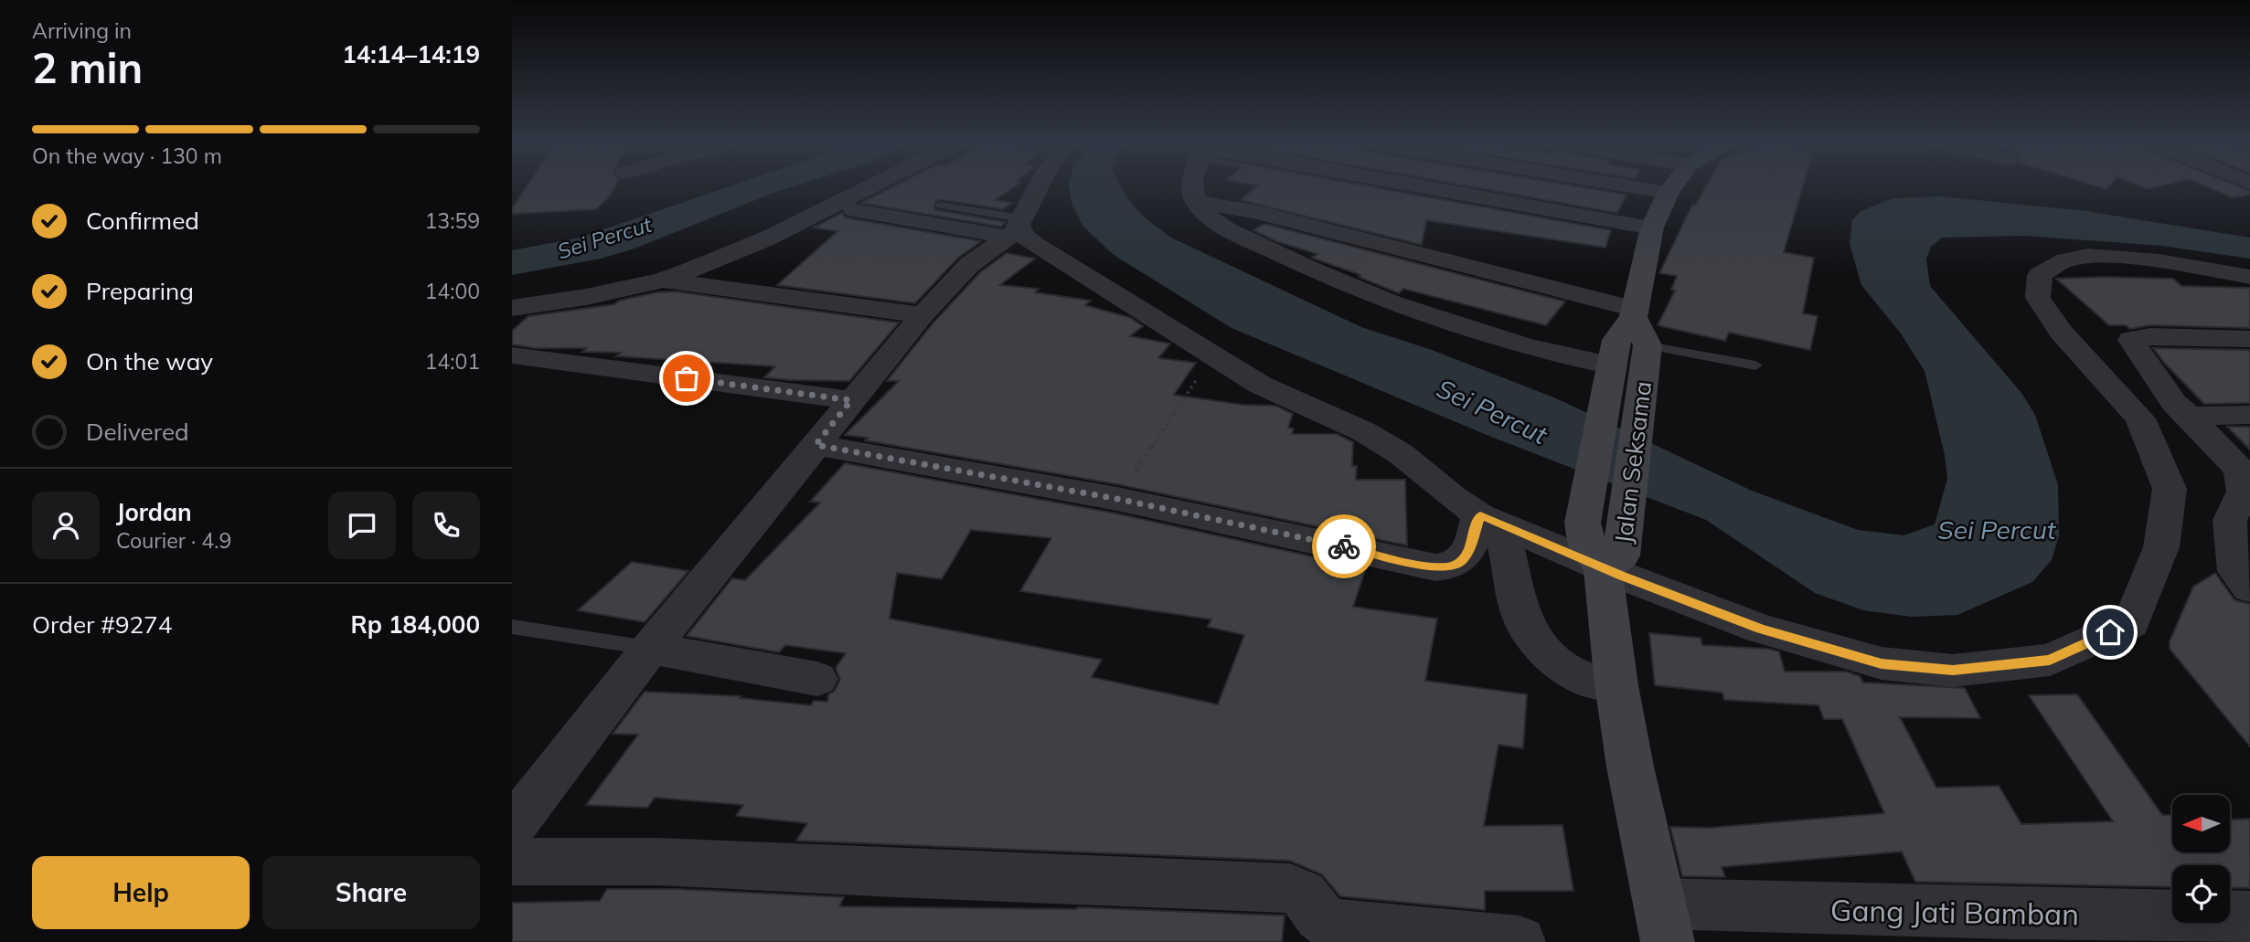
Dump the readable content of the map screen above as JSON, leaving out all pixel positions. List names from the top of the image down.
{
  "streets": {
    "main road": ["Jalan Seksama"],
    "street": ["Gang Jati Bamban"]
  },
  "water": ["Sei Percut"],
  "north": "left",
  "page": {
    "heading": ["2 min", "Arriving in", "14:14–14:19"],
    "panel": [
      "Jordan",
      "Courier · 4.9",
      "Order #9274",
      "Rp 184,000"
    ],
    "bar": "On the way · 130 m",
    "list": [
      ["Confirmed", "13:59"],
      ["Preparing", "14:00"],
      ["On the way", "14:01"],
      "Delivered"
    ],
    "buttons": ["Help", "Share"]
  }
}
